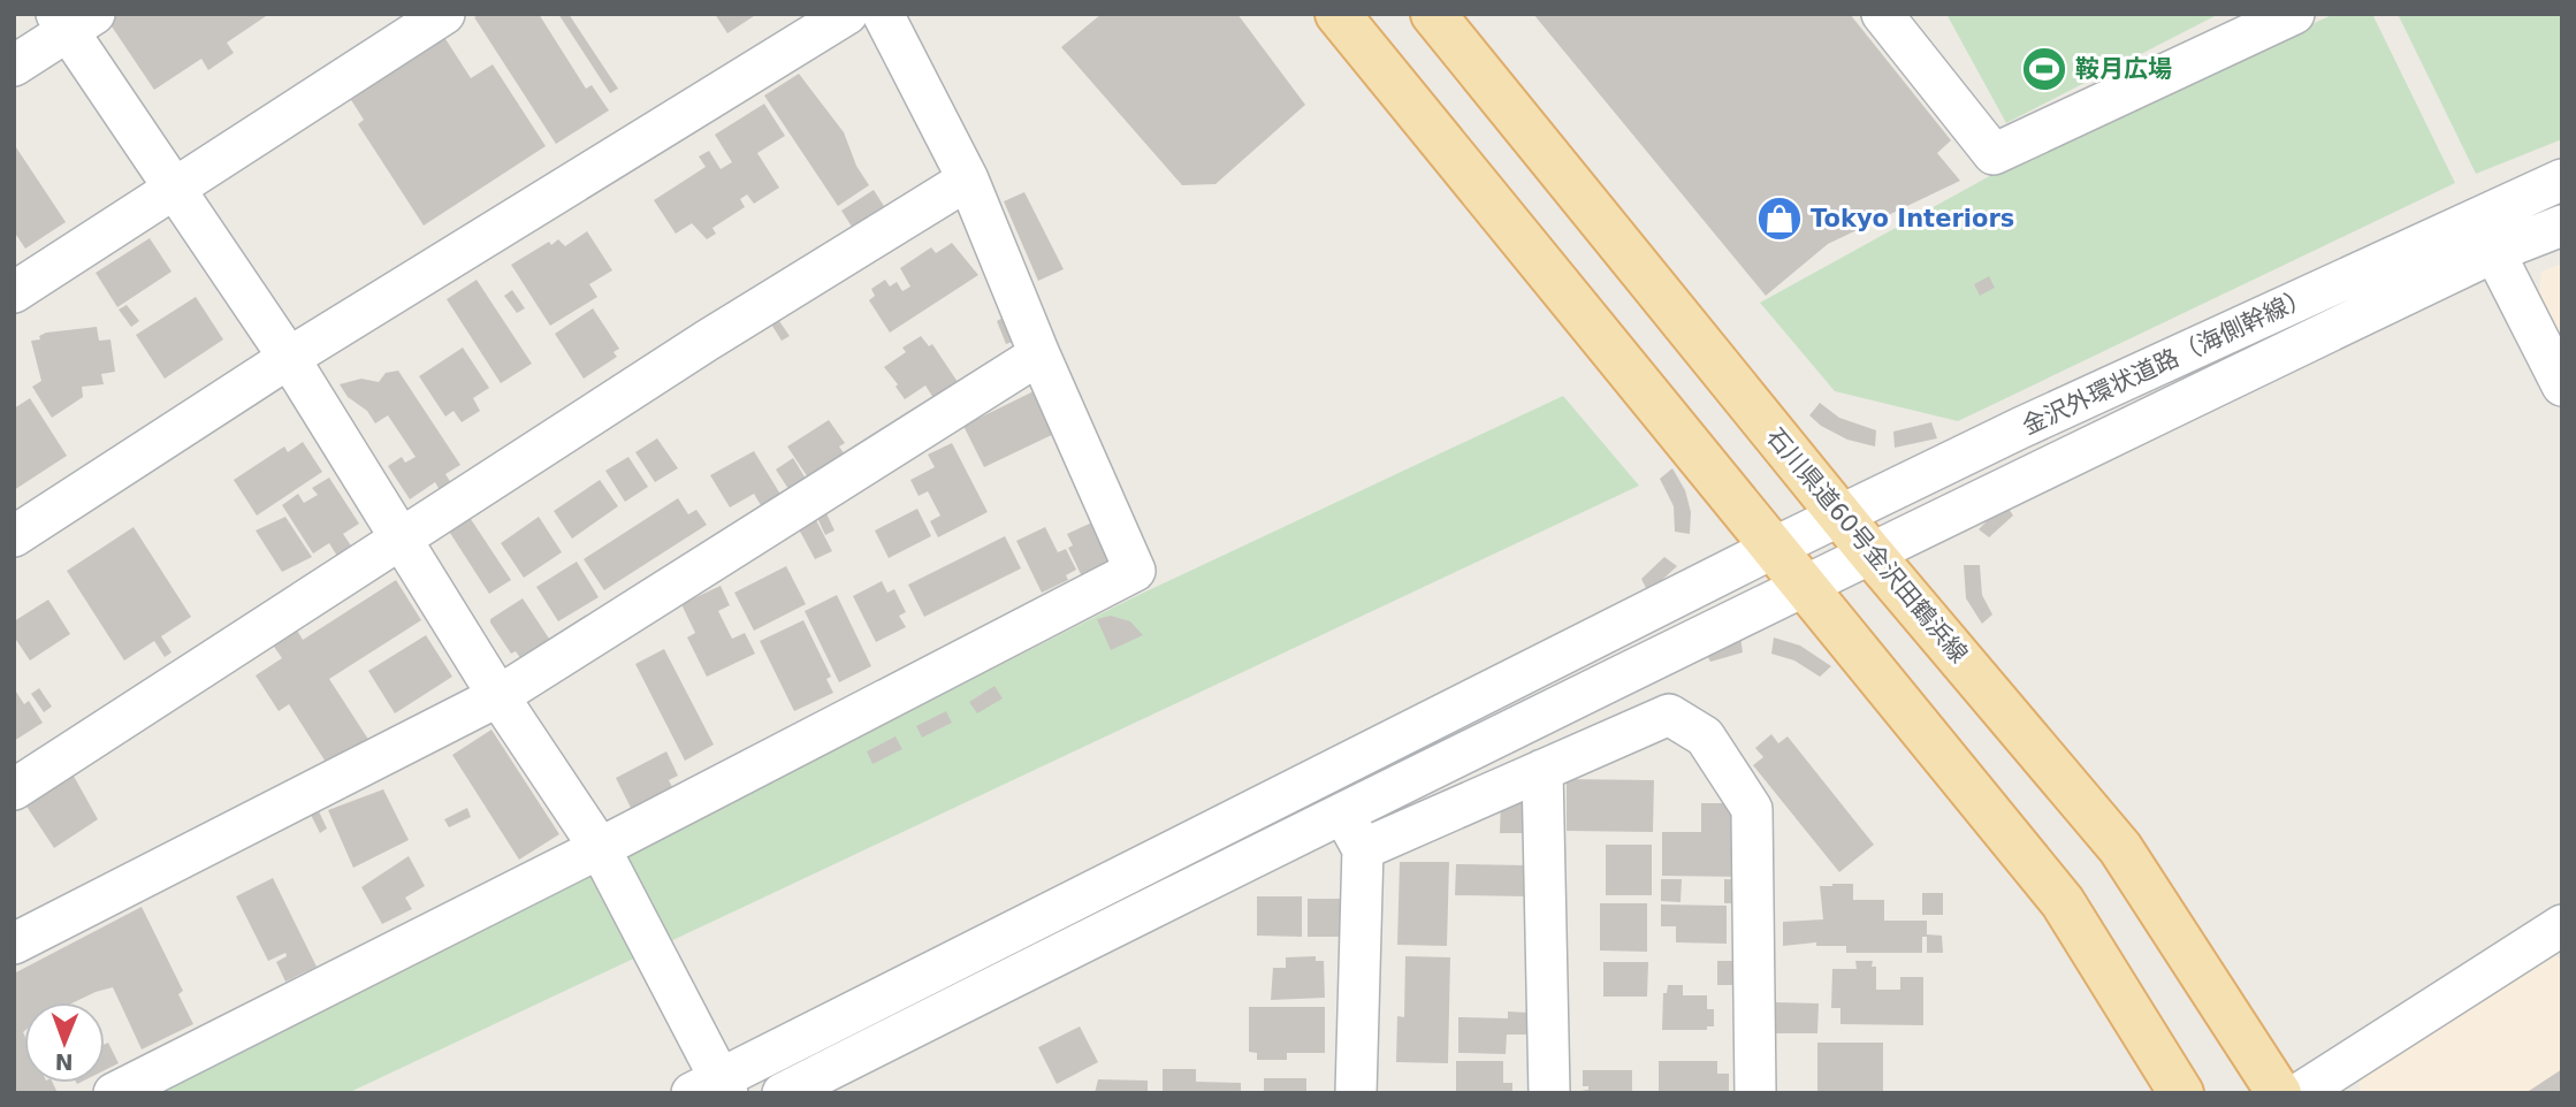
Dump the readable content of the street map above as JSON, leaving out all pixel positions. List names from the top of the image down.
{
  "streets": {
    "main road": ["石川県道60号金沢田鶴浜線"],
    "street": ["金沢外環状道路（海側幹線）"]
  },
  "crossings": [
    ["金沢外環状道路（海側幹線）", "石川県道60号金沢田鶴浜線"]
  ],
  "places": {
    "sports": ["鞍月広場"],
    "shop": ["Tokyo Interiors"]
  },
  "north": "bottom"
}
